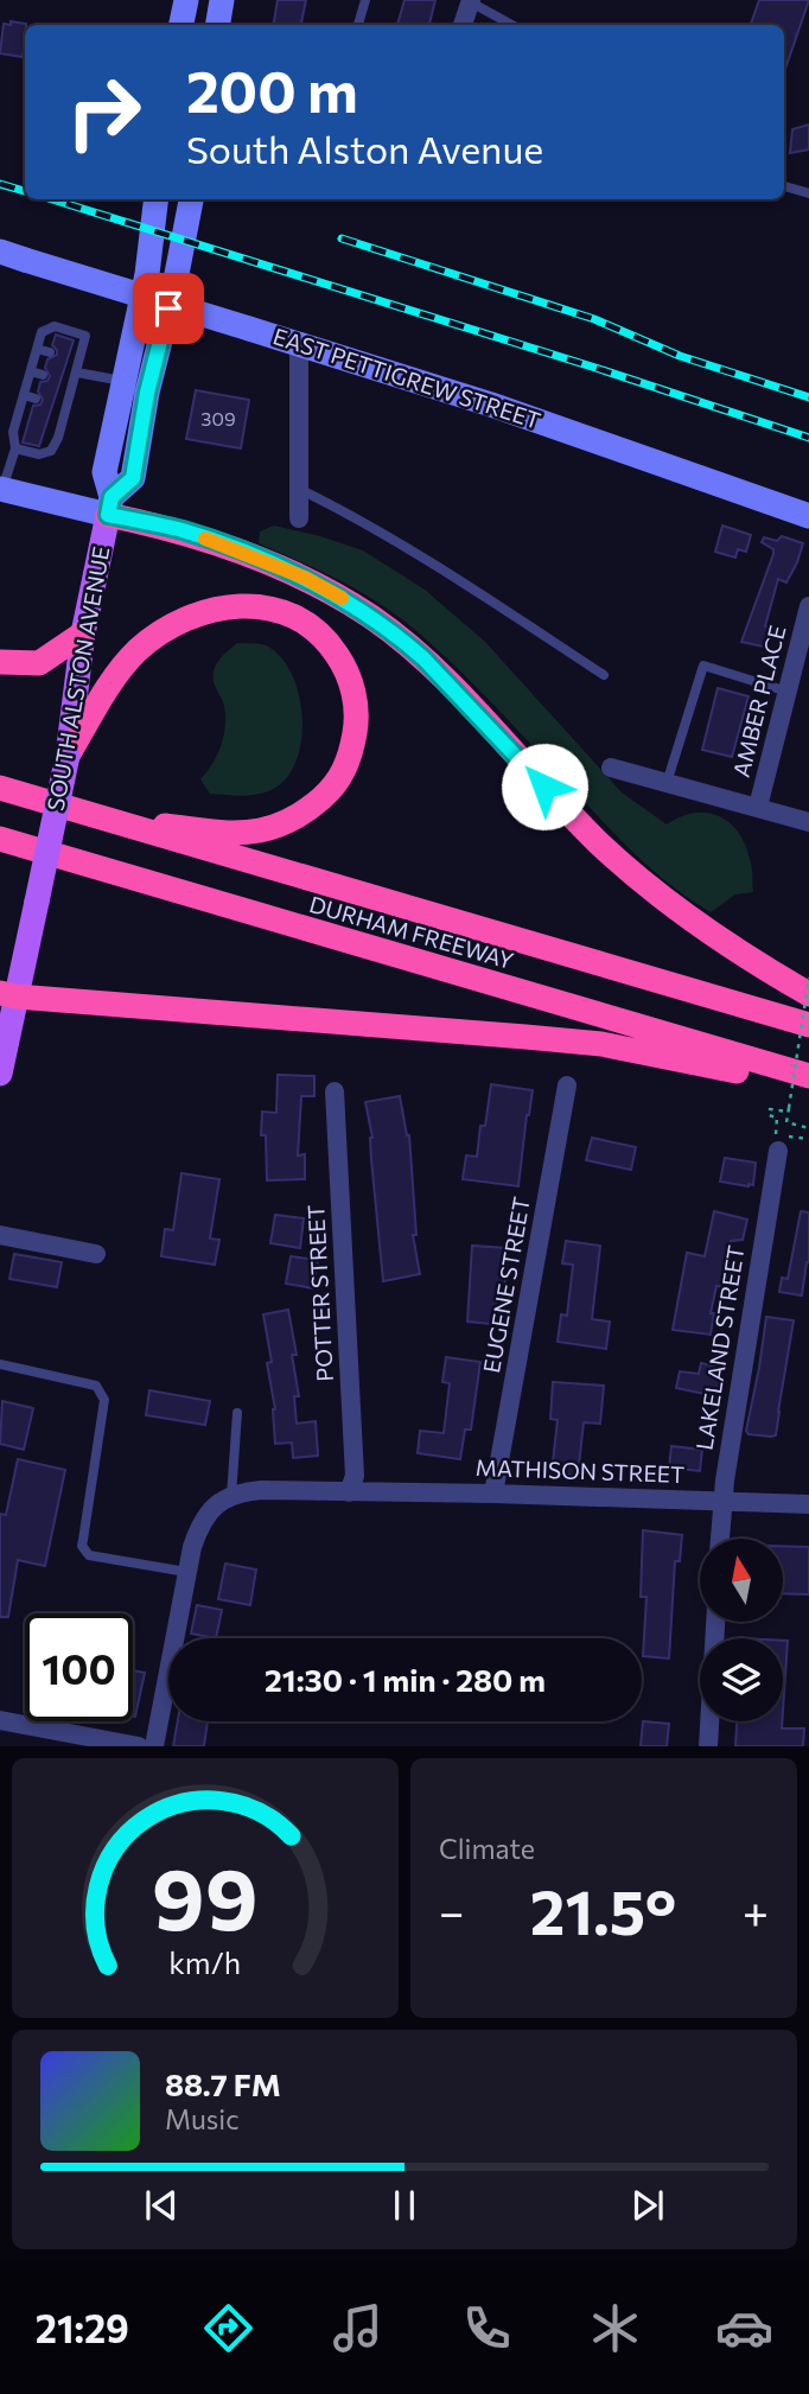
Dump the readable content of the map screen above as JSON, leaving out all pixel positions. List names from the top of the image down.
{
  "streets": {
    "highway": ["DURHAM FREEWAY"],
    "main road": ["SOUTH ALSTON AVENUE"],
    "street": [
      "EAST PETTIGREW STREET",
      "AMBER PLACE",
      "EUGENE STREET",
      "POTTER STREET",
      "LAKELAND STREET",
      "MATHISON STREET"
    ]
  },
  "crossings": [
    ["EUGENE STREET", "MATHISON STREET"],
    ["POTTER STREET", "MATHISON STREET"],
    ["LAKELAND STREET", "MATHISON STREET"]
  ],
  "house_numbers": ["309"],
  "north": "top",
  "page": {
    "turn": ["200 m", "South Alston Avenue"],
    "limit": "100",
    "trip": "21:30 · 1 min · 280 m",
    "tile": "Climate",
    "heat": ["−", "21.5°", "+"],
    "song": ["88.7 FM", "Music"],
    "tabs": "21:29",
    "gauge": ["99", "km/h"]
  }
}
